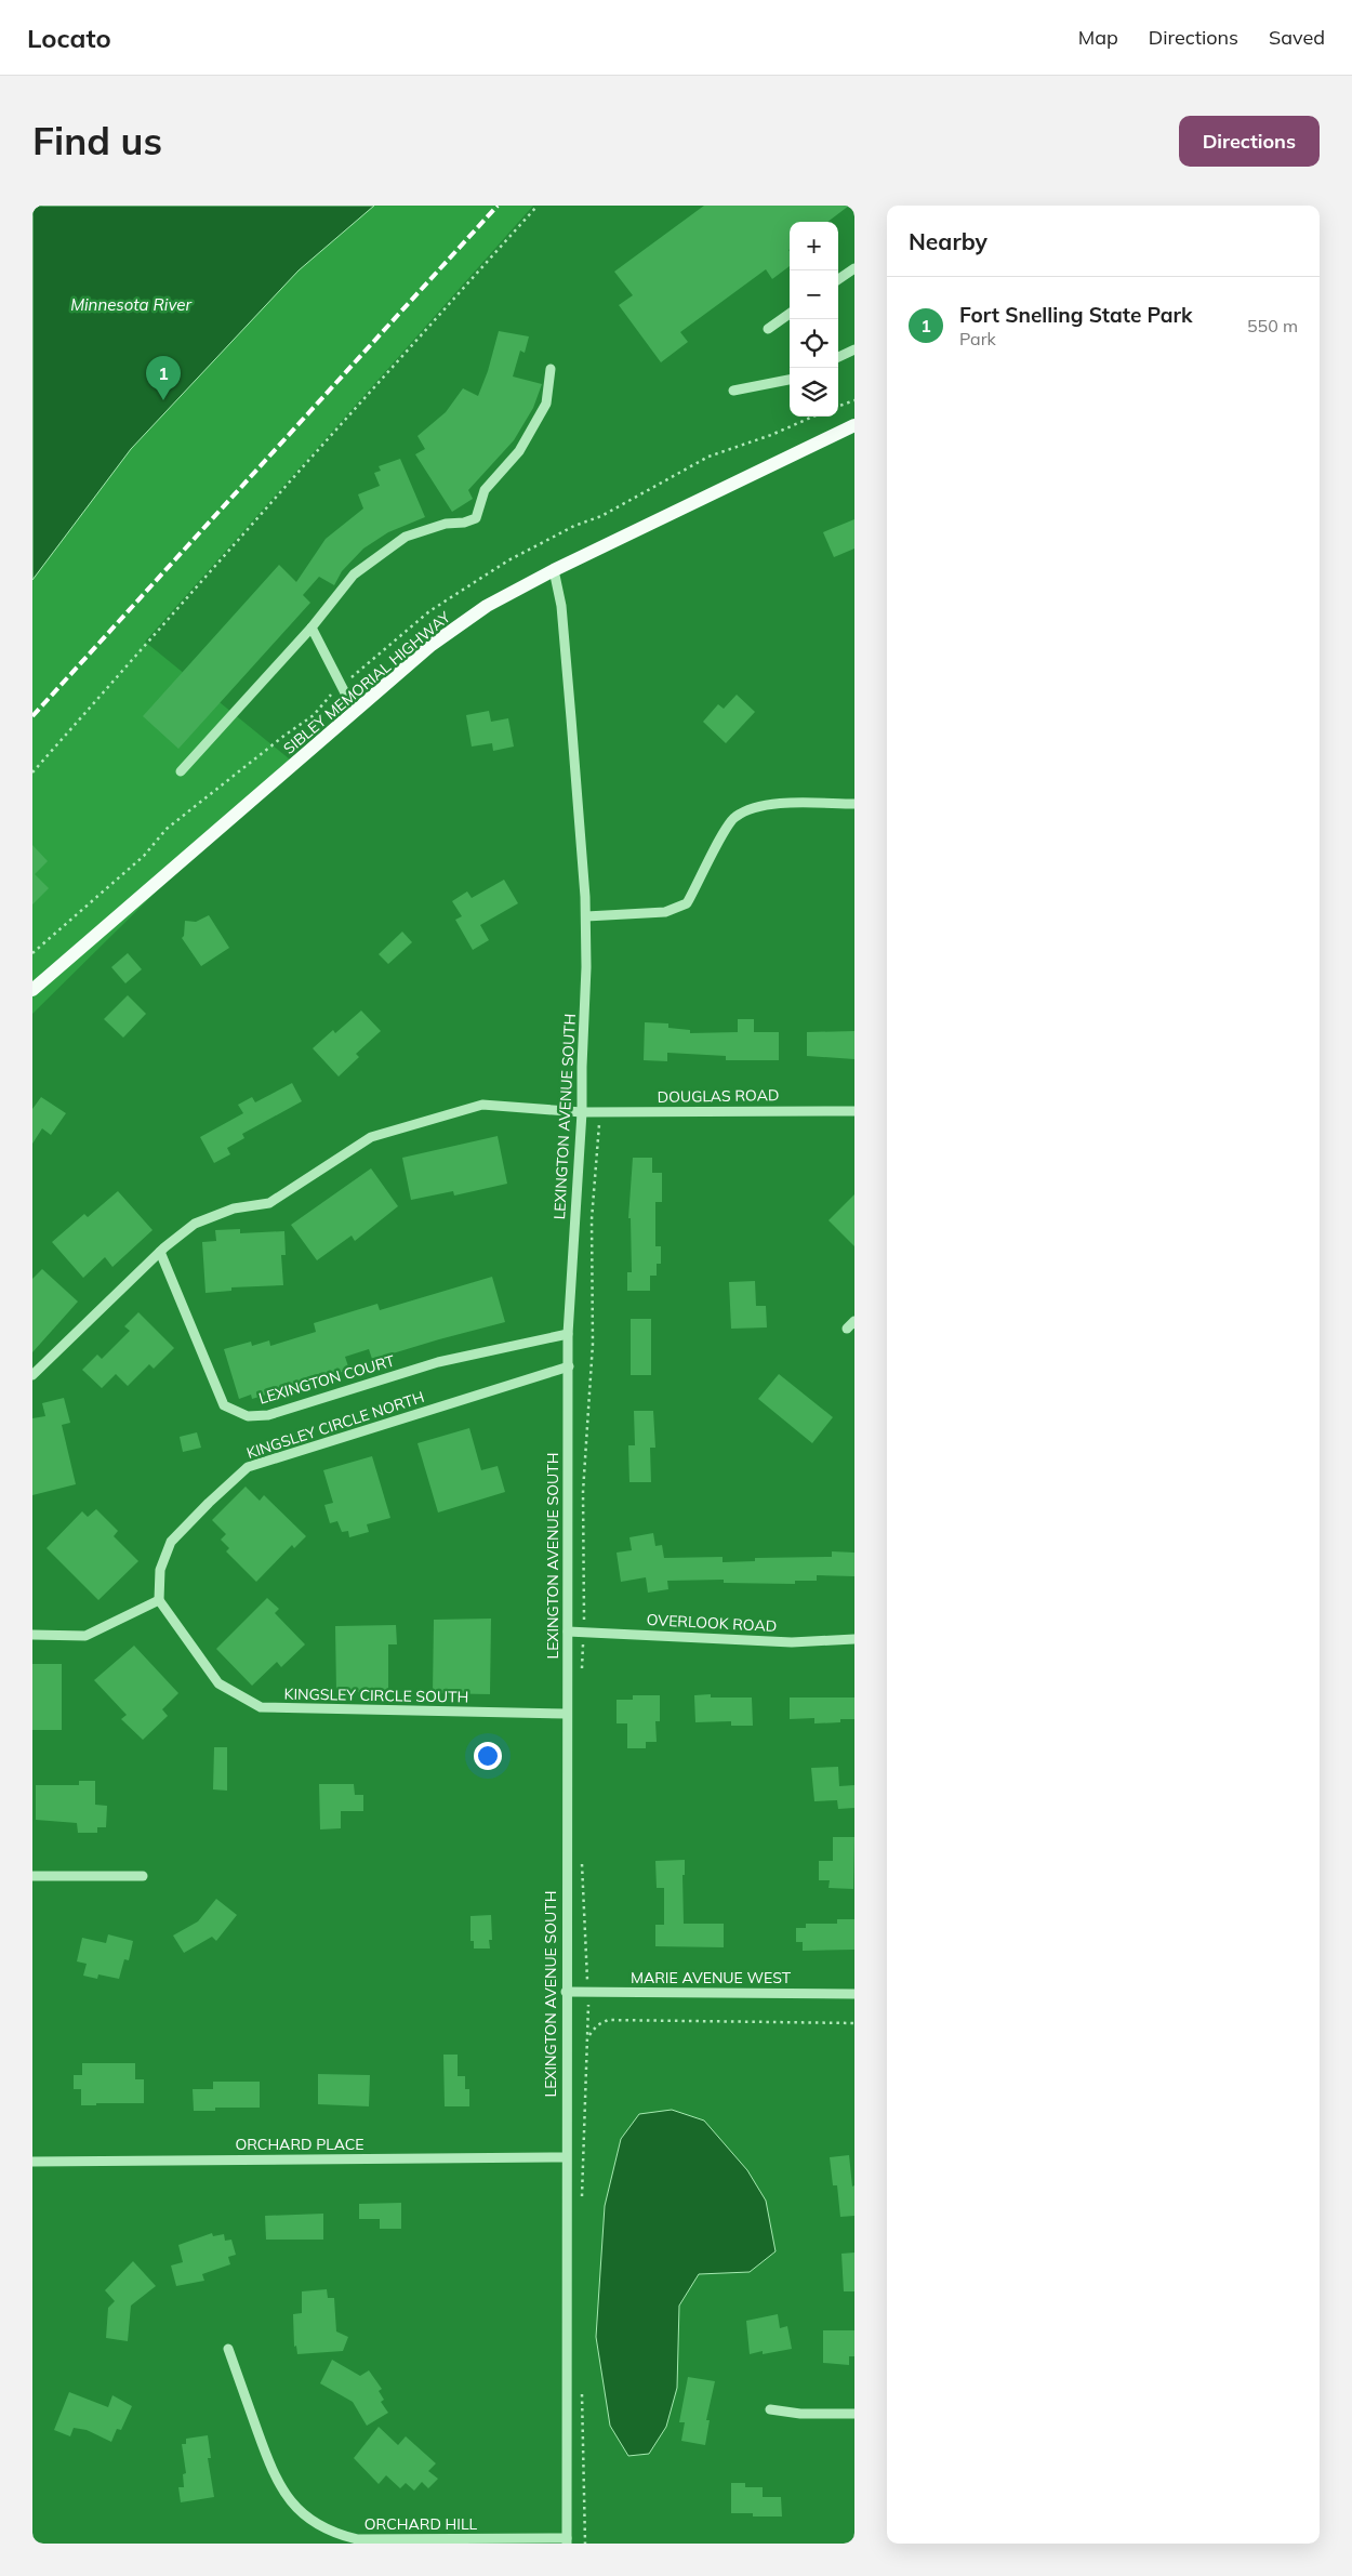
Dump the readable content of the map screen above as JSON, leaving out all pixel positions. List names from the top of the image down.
{
  "streets": {
    "main road": ["SIBLEY MEMORIAL HIGHWAY"],
    "street": [
      "DOUGLAS ROAD",
      "LEXINGTON AVENUE SOUTH",
      "LEXINGTON COURT",
      "KINGSLEY CIRCLE NORTH",
      "OVERLOOK ROAD",
      "KINGSLEY CIRCLE SOUTH",
      "MARIE AVENUE WEST",
      "ORCHARD PLACE",
      "ORCHARD HILL"
    ]
  },
  "crossings": [
    ["SIBLEY MEMORIAL HIGHWAY", "LEXINGTON AVENUE SOUTH"],
    ["DOUGLAS ROAD", "LEXINGTON AVENUE SOUTH"],
    ["DOUGLAS ROAD", "LEXINGTON COURT"],
    ["LEXINGTON AVENUE SOUTH", "LEXINGTON COURT"],
    ["LEXINGTON AVENUE SOUTH", "KINGSLEY CIRCLE NORTH"],
    ["LEXINGTON AVENUE SOUTH", "OVERLOOK ROAD"],
    ["LEXINGTON AVENUE SOUTH", "KINGSLEY CIRCLE SOUTH"],
    ["LEXINGTON AVENUE SOUTH", "MARIE AVENUE WEST"],
    ["LEXINGTON AVENUE SOUTH", "ORCHARD PLACE"],
    ["LEXINGTON AVENUE SOUTH", "ORCHARD HILL"],
    ["KINGSLEY CIRCLE NORTH", "KINGSLEY CIRCLE SOUTH"]
  ],
  "water": ["Minnesota River"],
  "page": {
    "header": "Locato",
    "nav": ["Map", "Directions", "Saved"],
    "buttons": "Directions",
    "title": "Find us",
    "heading": "Nearby",
    "map_buttons": ["+", "−"],
    "list": [
      {
        "mark": "1",
        "name": "Fort Snelling State Park",
        "note": "Park",
        "value": "550 m"
      }
    ],
    "pins": "1"
  }
}
